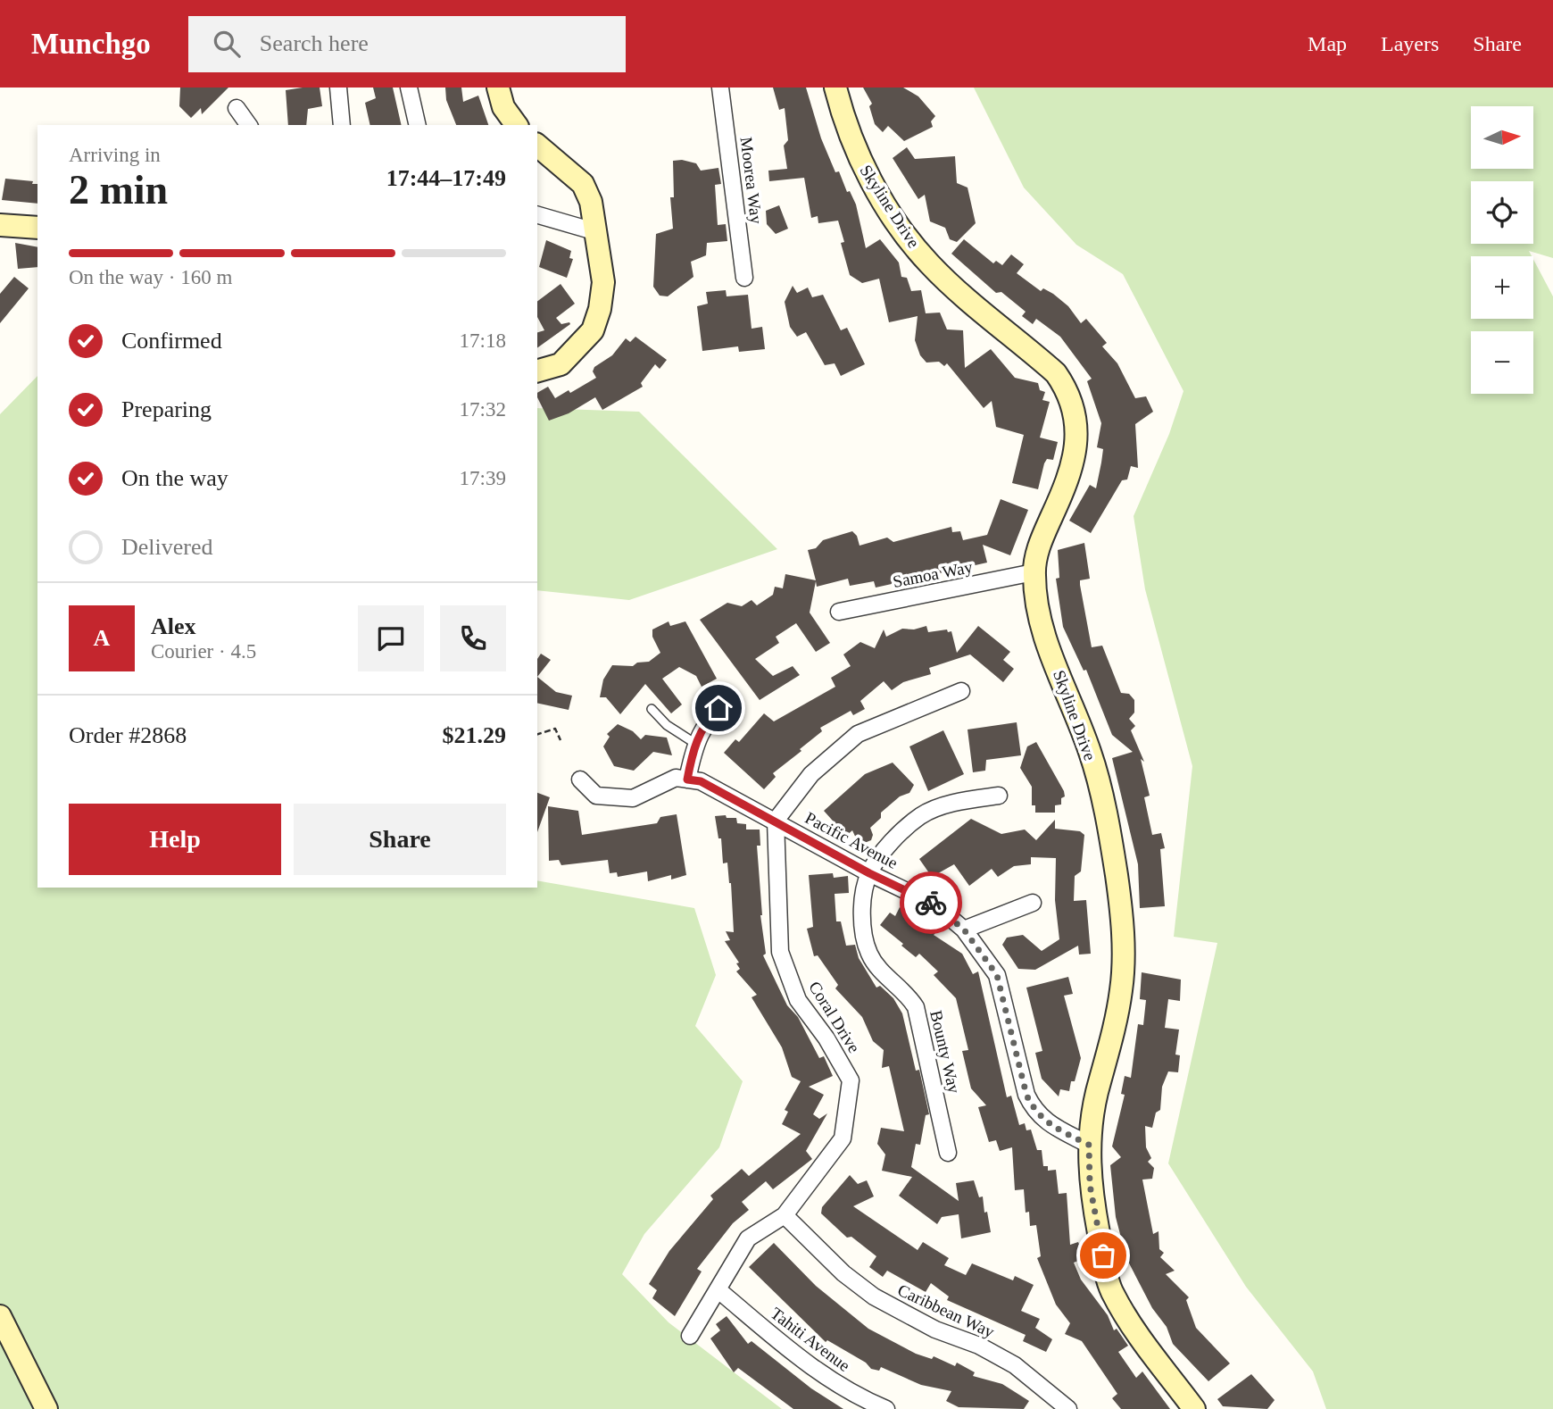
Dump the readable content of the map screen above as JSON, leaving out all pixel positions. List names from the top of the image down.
{
  "streets": {
    "street": [
      "Moorea Way",
      "Skyline Drive",
      "Samoa Way",
      "Pacific Avenue",
      "Coral Drive",
      "Bounty Way",
      "Caribbean Way",
      "Tahiti Avenue"
    ]
  },
  "crossings": [
    ["Skyline Drive", "Samoa Way"],
    ["Skyline Drive", "Pacific Avenue"],
    ["Pacific Avenue", "Coral Drive"],
    ["Pacific Avenue", "Bounty Way"],
    ["Coral Drive", "Caribbean Way"],
    ["Coral Drive", "Tahiti Avenue"]
  ],
  "north": "right",
  "page": {
    "header": "Munchgo",
    "search": "Search here",
    "nav": ["Map", "Layers", "Share"],
    "map_buttons": ["+", "−"],
    "heading": ["2 min", "Arriving in", "17:44–17:49"],
    "panel": [
      "Alex",
      "Courier · 4.5",
      "Order #2868",
      "$21.29"
    ],
    "bar": "On the way · 160 m",
    "list": [
      ["Confirmed", "17:18"],
      ["Preparing", "17:32"],
      ["On the way", "17:39"],
      "Delivered"
    ],
    "round": "A",
    "buttons": ["Help", "Share"]
  }
}
